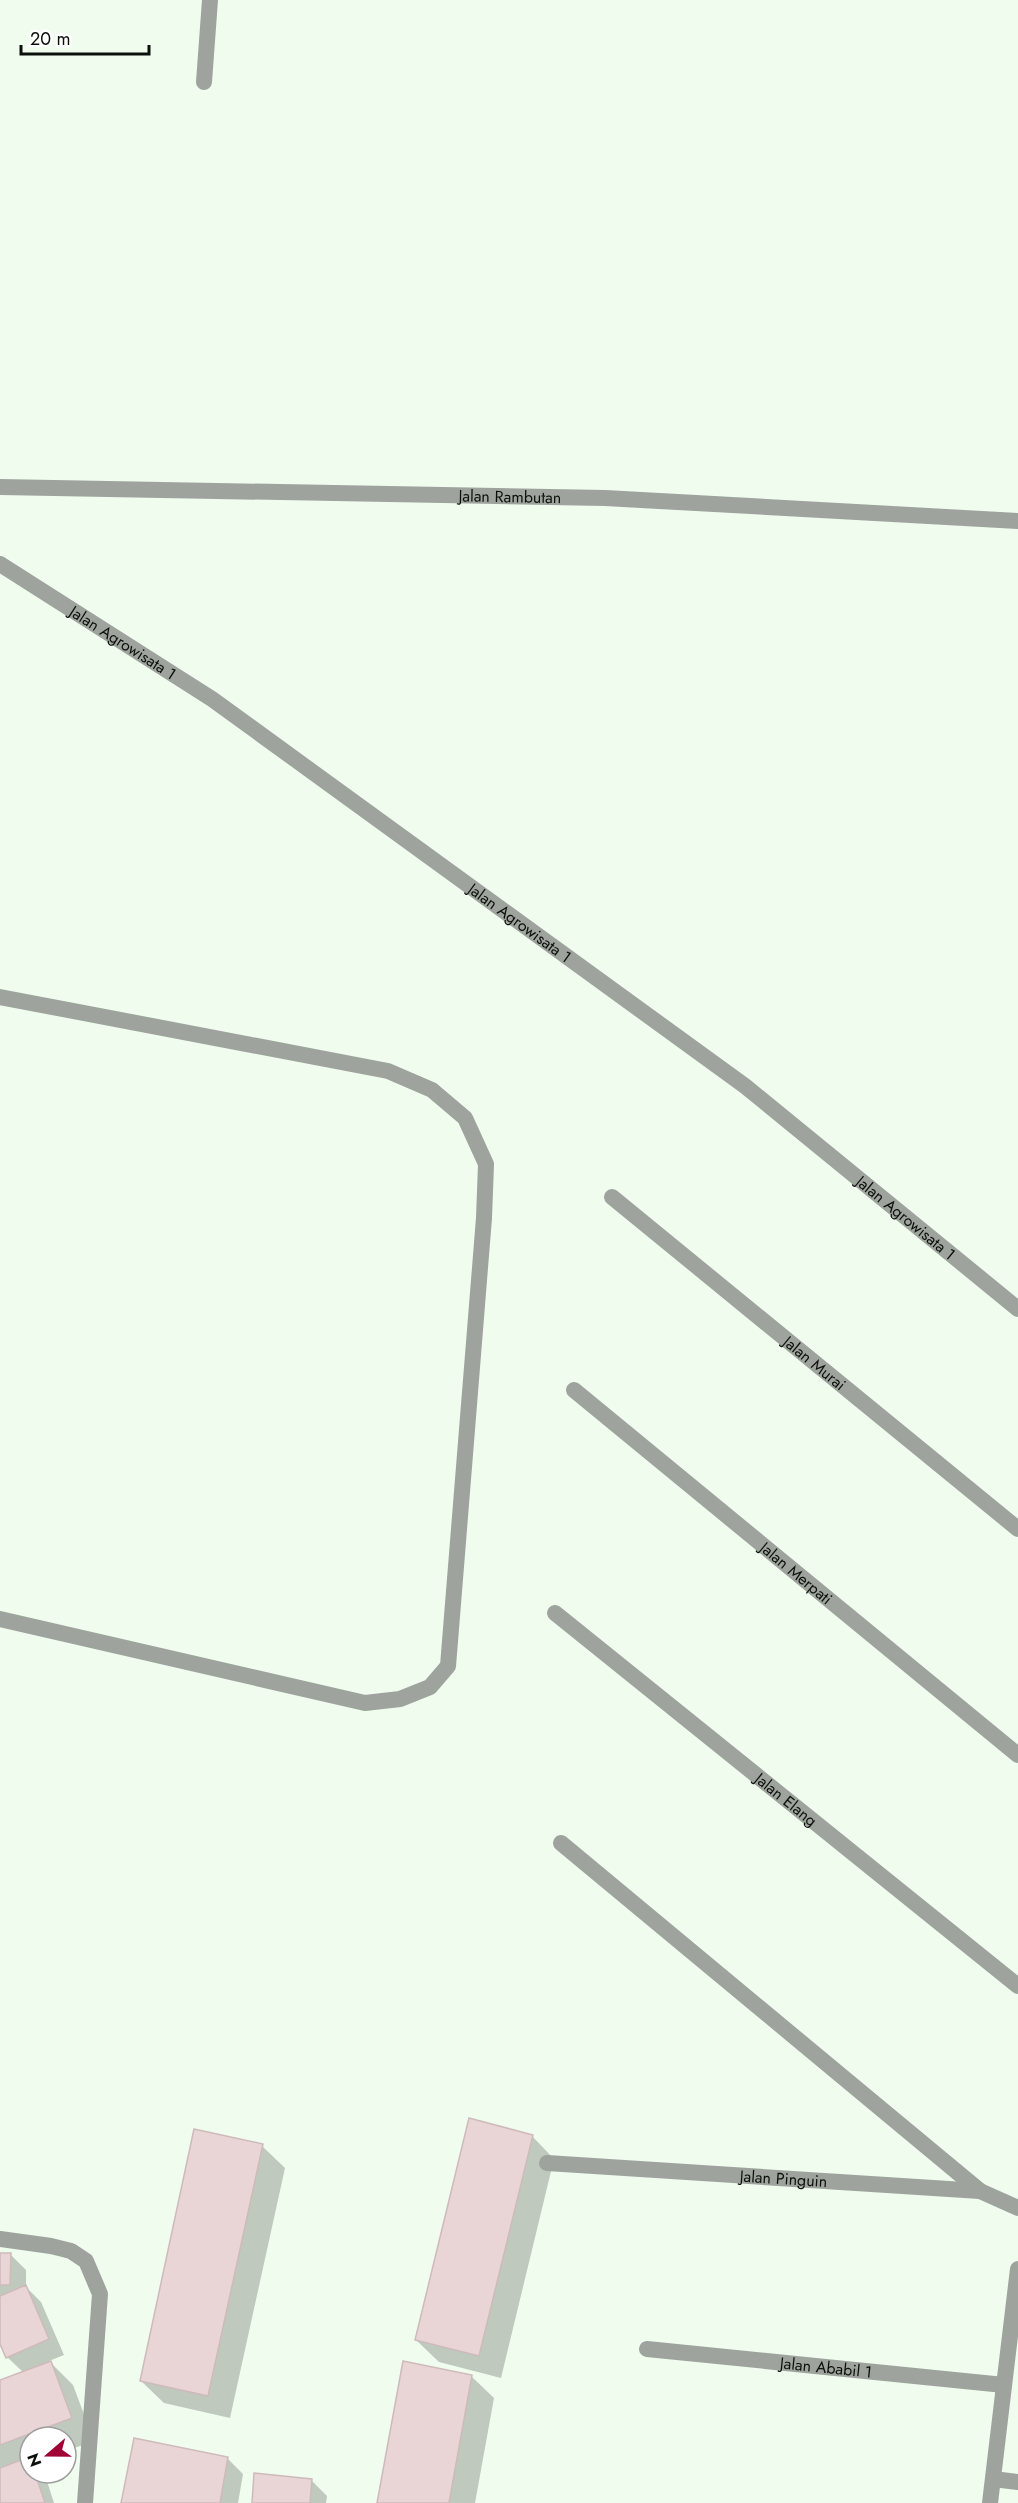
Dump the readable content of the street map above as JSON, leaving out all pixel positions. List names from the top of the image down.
{
  "streets": {
    "street": [
      "Jalan Rambutan",
      "Jalan Agrowisata 1",
      "Jalan Murai",
      "Jalan Merpati",
      "Jalan Elang",
      "Jalan Pinguin",
      "Jalan Ababil 1"
    ]
  },
  "scale_bar": "20 m",
  "north": "left"
}
